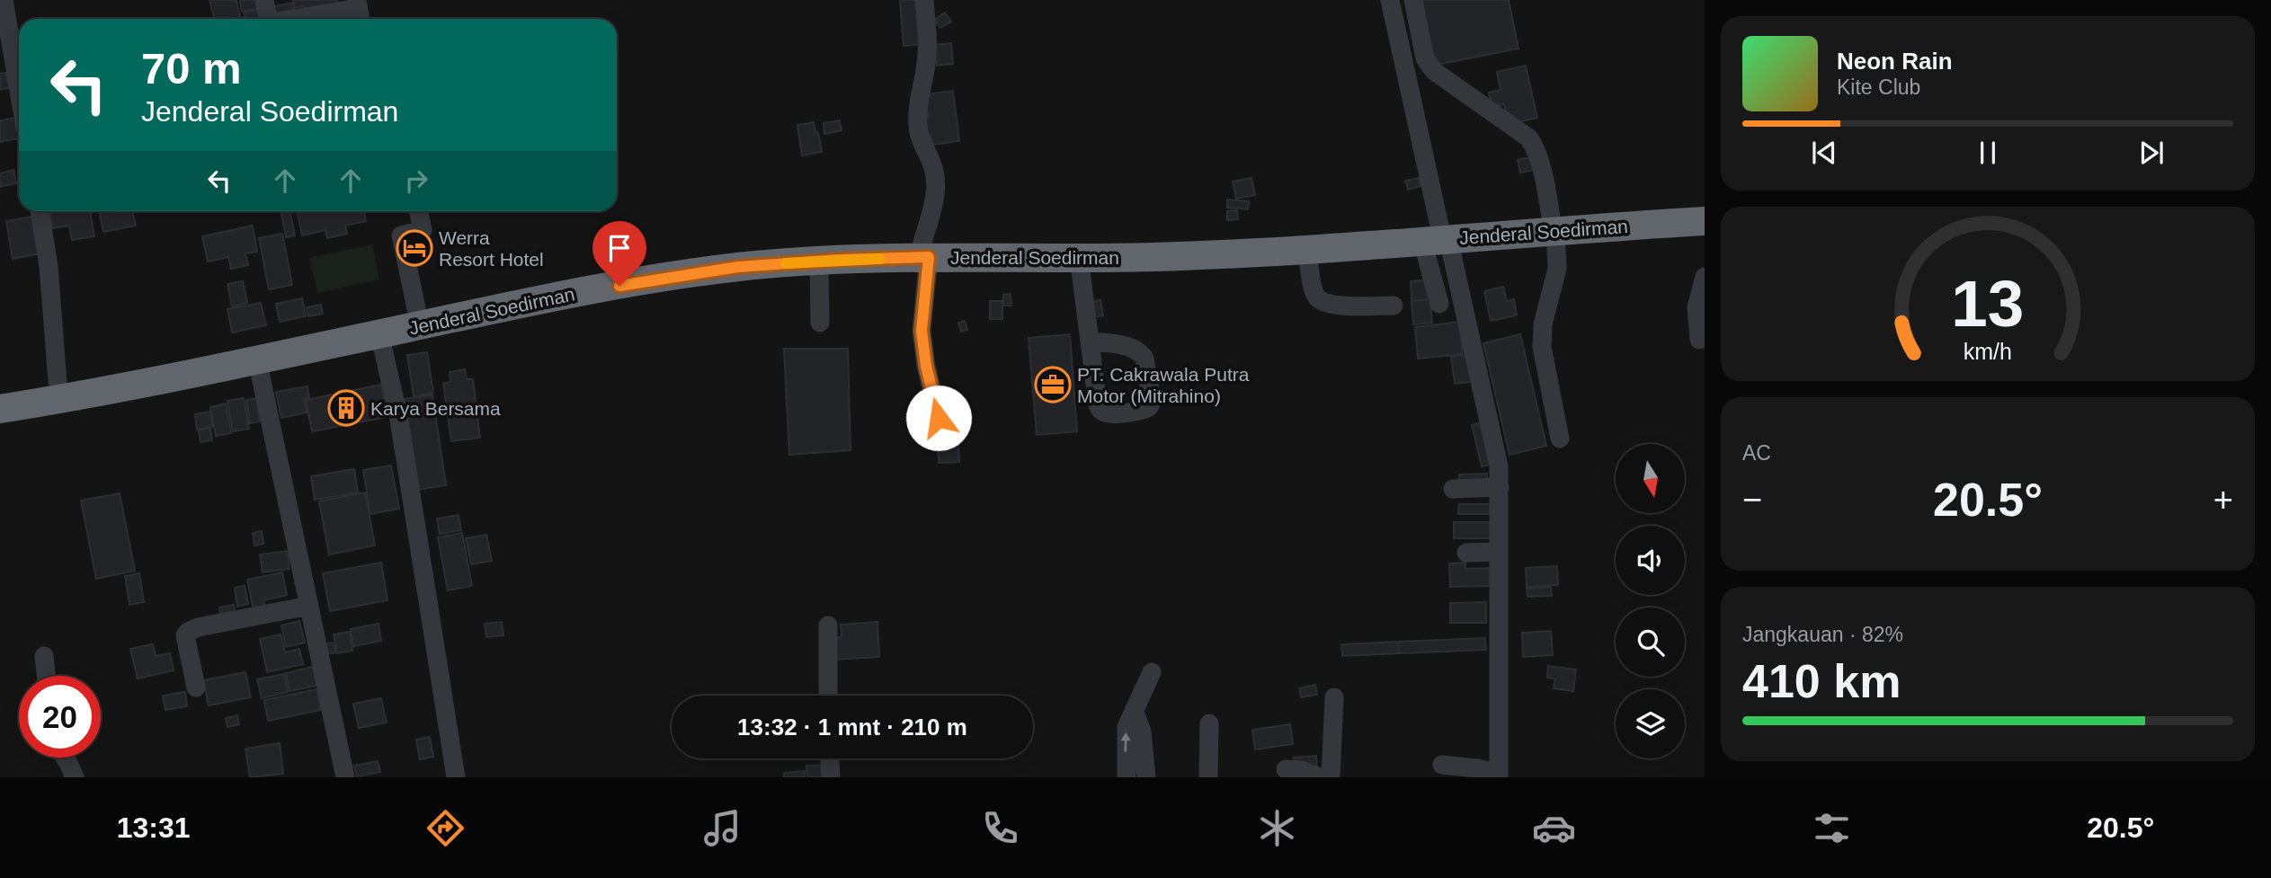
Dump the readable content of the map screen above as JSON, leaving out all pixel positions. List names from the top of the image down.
{
  "streets": {
    "highway": ["Jenderal Soedirman"]
  },
  "places": {
    "hotel": ["Werra Resort Hotel"],
    "office": ["PT. Cakrawala Putra Motor (Mitrahino)"],
    "building": ["Karya Bersama"]
  },
  "north": "bottom",
  "page": {
    "turn": ["70 m", "Jenderal Soedirman"],
    "song": ["Neon Rain", "Kite Club"],
    "tile": [
      "AC",
      ["Jangkauan · 82%", "410 km"]
    ],
    "heat": ["−", "20.5°", "+"],
    "limit": "20",
    "trip": "13:32 · 1 mnt · 210 m",
    "tabs": ["13:31", "20.5°"],
    "gauge": ["13", "km/h"]
  }
}
